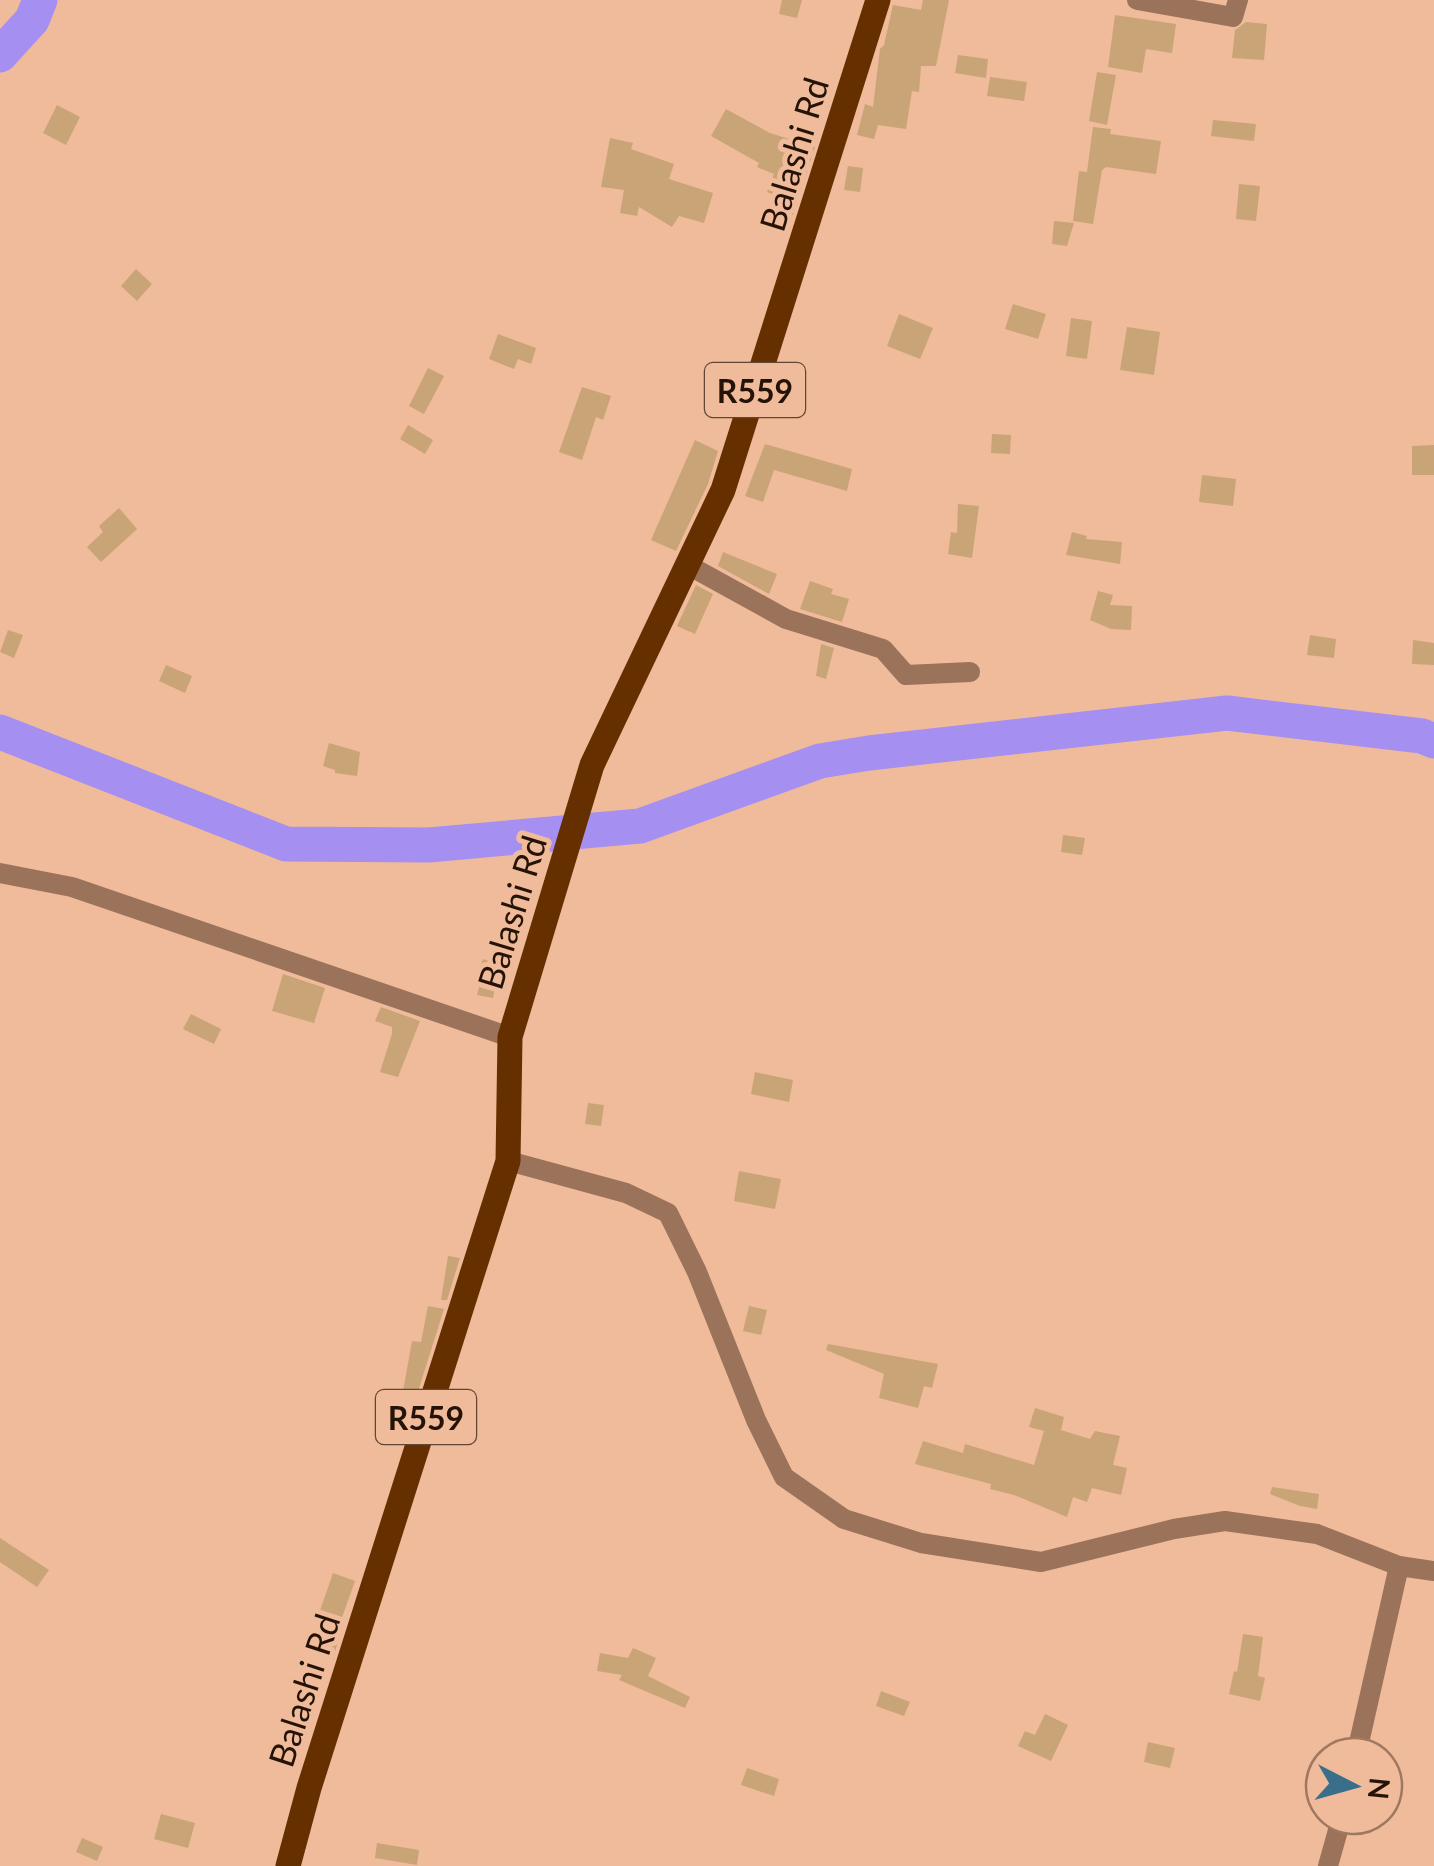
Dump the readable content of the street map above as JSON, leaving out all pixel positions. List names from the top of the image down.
{
  "streets": {
    "main road": ["Balashi Rd", "R559"]
  },
  "north": "right"
}
